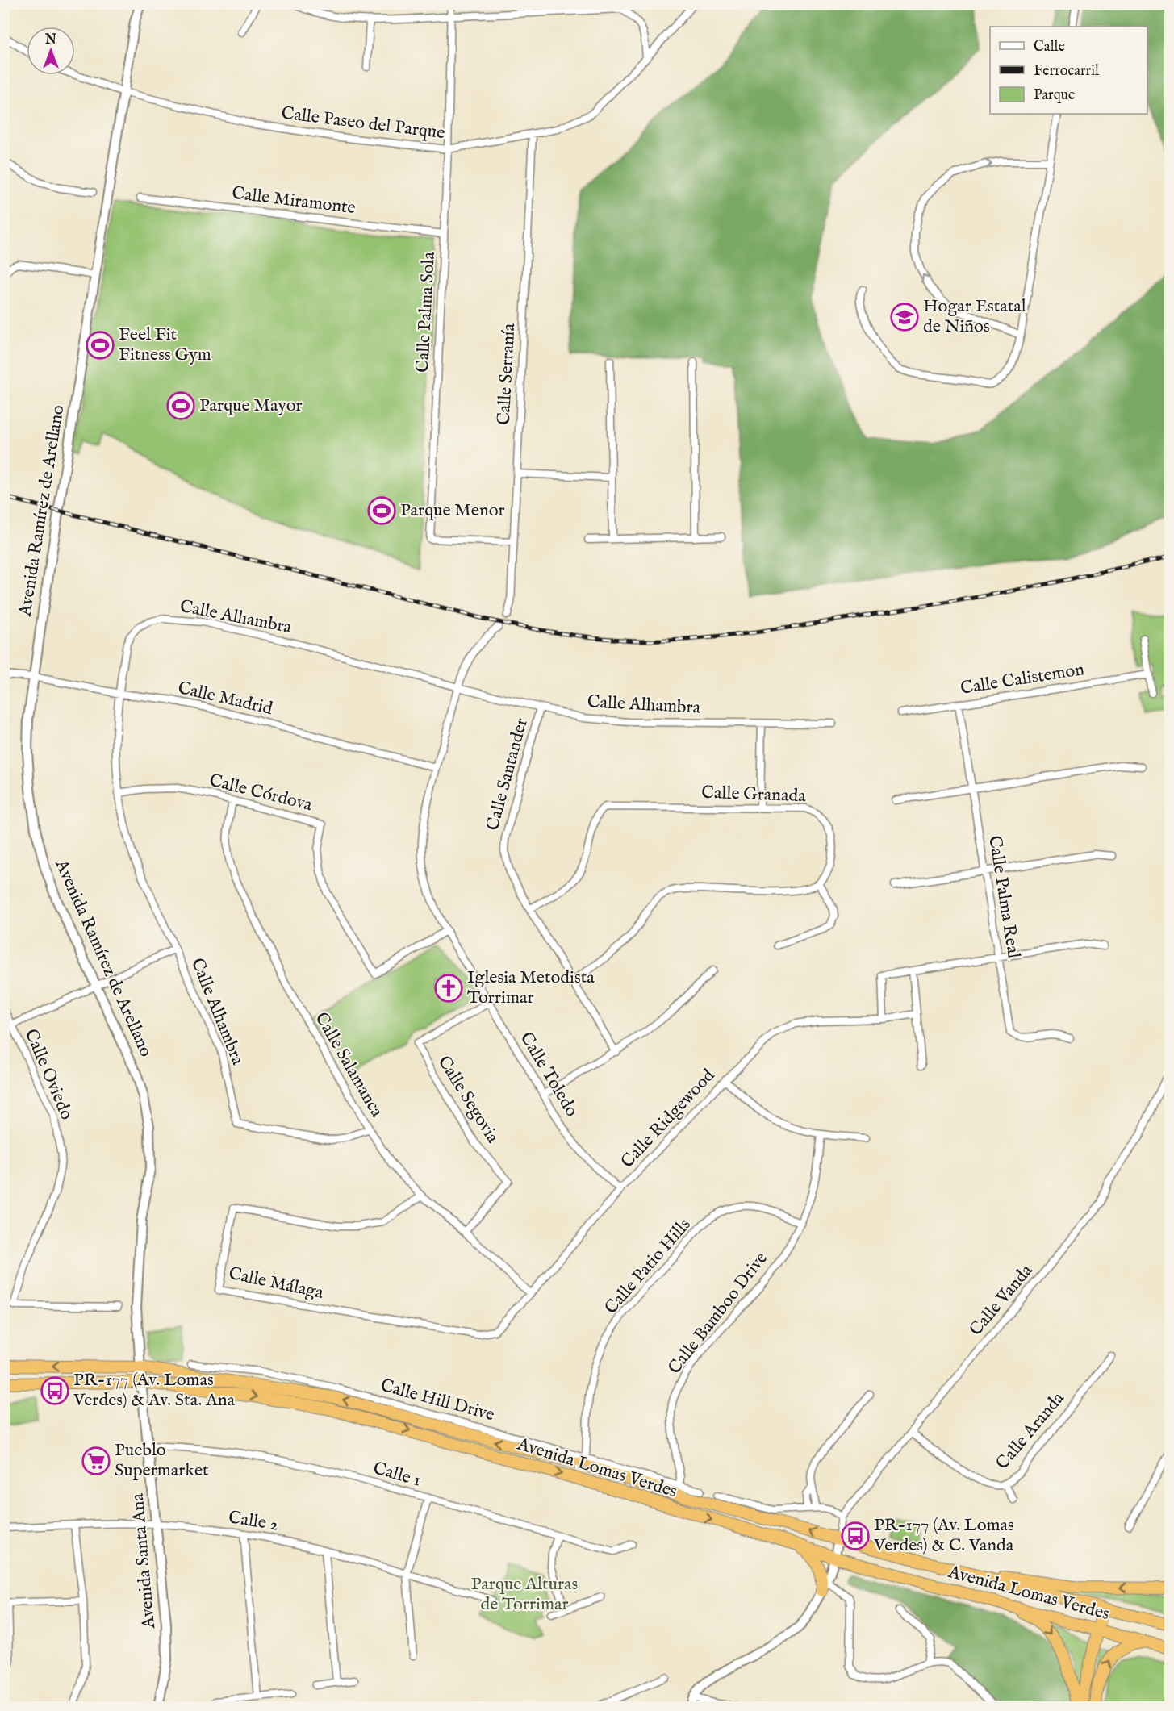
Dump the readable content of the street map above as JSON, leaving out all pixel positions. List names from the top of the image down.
{
  "streets": {
    "highway": ["Avenida Lomas Verdes"],
    "street": [
      "Calle Paseo del Parque",
      "Calle Miramonte",
      "Calle Palma Sola",
      "Calle Serranía",
      "Avenida Ramírez de Arellano",
      "Calle Alhambra",
      "Calle Calistemon",
      "Calle Madrid",
      "Calle Santander",
      "Calle Córdova",
      "Calle Granada",
      "Calle Palma Real",
      "Calle Salamanca",
      "Calle Oviedo",
      "Calle Toledo",
      "Calle Segovia",
      "Calle Ridgewood",
      "Calle Patio Hills",
      "Calle Málaga",
      "Calle Vanda",
      "Calle Bamboo Drive",
      "Calle Hill Drive",
      "Calle Aranda",
      "Calle 1",
      "Calle 2",
      "Avenida Santa Ana"
    ]
  },
  "crossings": [
    ["Calle Paseo del Parque", "Calle Palma Sola"],
    ["Calle Paseo del Parque", "Calle Serranía"],
    ["Calle Paseo del Parque", "Avenida Ramírez de Arellano"],
    ["Calle Miramonte", "Calle Palma Sola"],
    ["Calle Palma Sola", "Calle Serranía"],
    ["Avenida Ramírez de Arellano", "Calle Madrid"],
    ["Avenida Ramírez de Arellano", "Avenida Lomas Verdes"],
    ["Avenida Ramírez de Arellano", "Avenida Santa Ana"],
    ["Calle Alhambra", "Calle Madrid"],
    ["Calle Alhambra", "Calle Santander"],
    ["Calle Alhambra", "Calle Córdova"],
    ["Calle Alhambra", "Calle Salamanca"],
    ["Calle Alhambra", "Calle Toledo"],
    ["Calle Calistemon", "Calle Palma Real"],
    ["Calle Madrid", "Calle Toledo"],
    ["Calle Santander", "Calle Granada"],
    ["Calle Córdova", "Calle Salamanca"],
    ["Calle Córdova", "Calle Toledo"],
    ["Calle Salamanca", "Calle Segovia"],
    ["Calle Salamanca", "Calle Ridgewood"],
    ["Calle Salamanca", "Calle Málaga"],
    ["Calle Toledo", "Calle Segovia"],
    ["Calle Toledo", "Calle Ridgewood"],
    ["Calle Ridgewood", "Calle Málaga"],
    ["Calle Patio Hills", "Calle Bamboo Drive"],
    ["Calle Patio Hills", "Calle Hill Drive"],
    ["Calle Vanda", "Calle Aranda"],
    ["Calle Bamboo Drive", "Calle Hill Drive"],
    ["Avenida Lomas Verdes", "Avenida Santa Ana"],
    ["Calle 1", "Avenida Santa Ana"],
    ["Calle 2", "Avenida Santa Ana"]
  ],
  "parks": ["Parque Alturas de Torrimar"],
  "places": {
    "school or university": ["Hogar Estatal de Niños"],
    "sports": ["Feel Fit Fitness Gym", "Parque Mayor", "Parque Menor"],
    "church": ["Iglesia Metodista Torrimar"],
    "bus stop": ["PR-177 (Av. Lomas Verdes) & Av. Sta. Ana", "PR-177 (Av. Lomas Verdes) & C. Vanda"],
    "supermarket": ["Pueblo Supermarket"]
  },
  "legend": ["Calle", "Ferrocarril", "Parque"],
  "north": "top"
}
